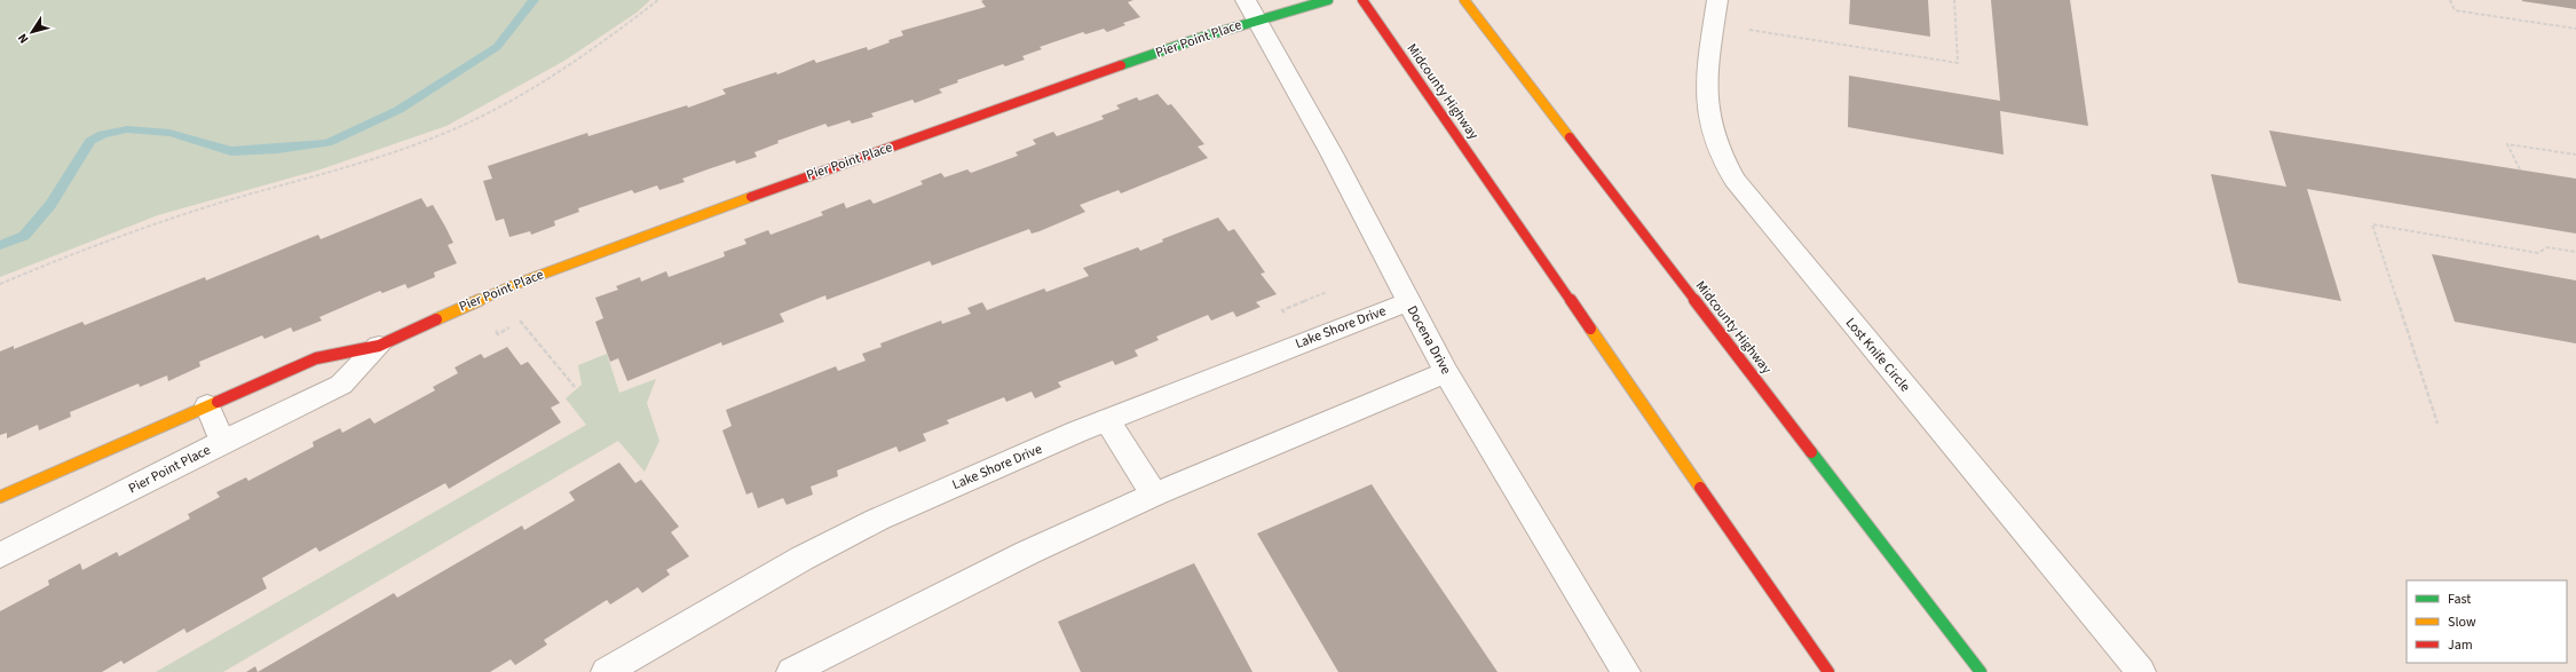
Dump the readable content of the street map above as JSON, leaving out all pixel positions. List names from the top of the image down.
{
  "streets": {
    "main road": ["Pier Point Place", "Midcounty Highway"],
    "street": ["Lake Shore Drive", "Docena Drive", "Lost Knife Circle"]
  },
  "crossings": [
    ["Pier Point Place", "Docena Drive"],
    ["Lake Shore Drive", "Docena Drive"]
  ],
  "legend": ["Fast", "Slow", "Jam"],
  "north": "bottom left"
}
